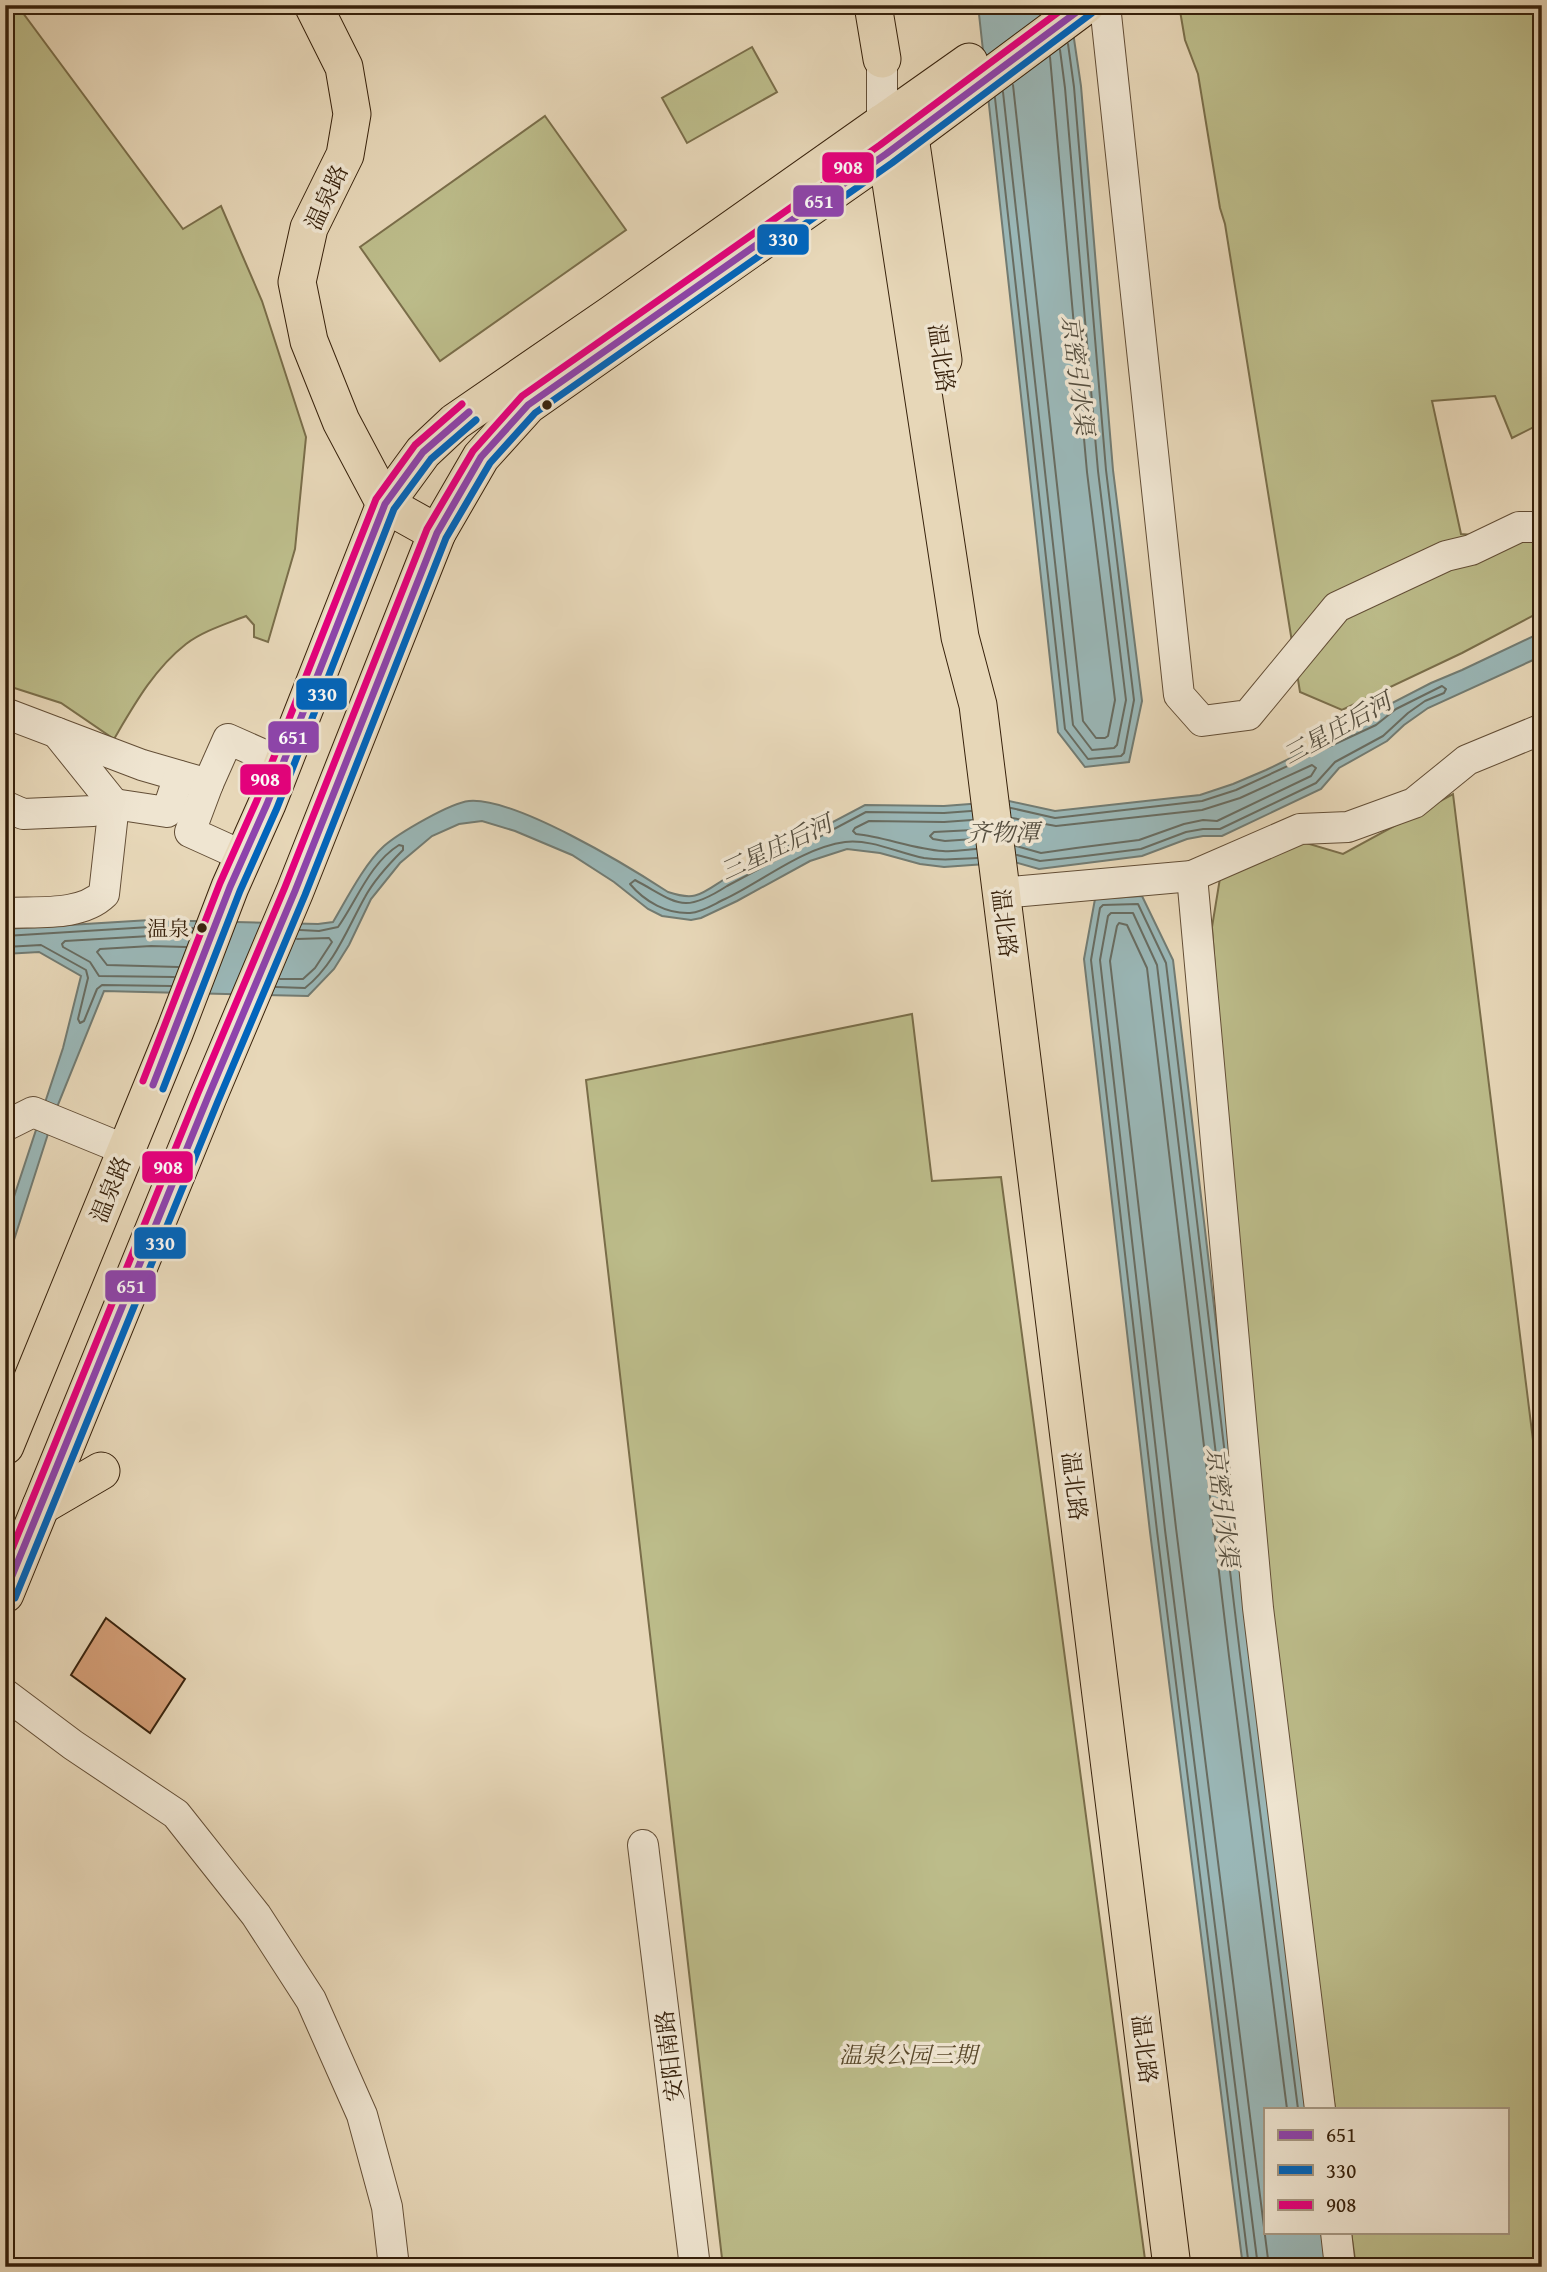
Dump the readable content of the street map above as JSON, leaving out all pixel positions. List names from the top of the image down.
{
  "streets": {
    "main road": ["温泉路", "温北路"],
    "street": ["安阳南路"]
  },
  "water": ["京密引水渠", "三星庄后河", "齐物潭"],
  "parks": ["温泉公园三期"],
  "places": ["温泉"],
  "lines": ["transit line 651", "transit line 908", "transit line 330"],
  "legend": ["651", "330", "908"]
}
